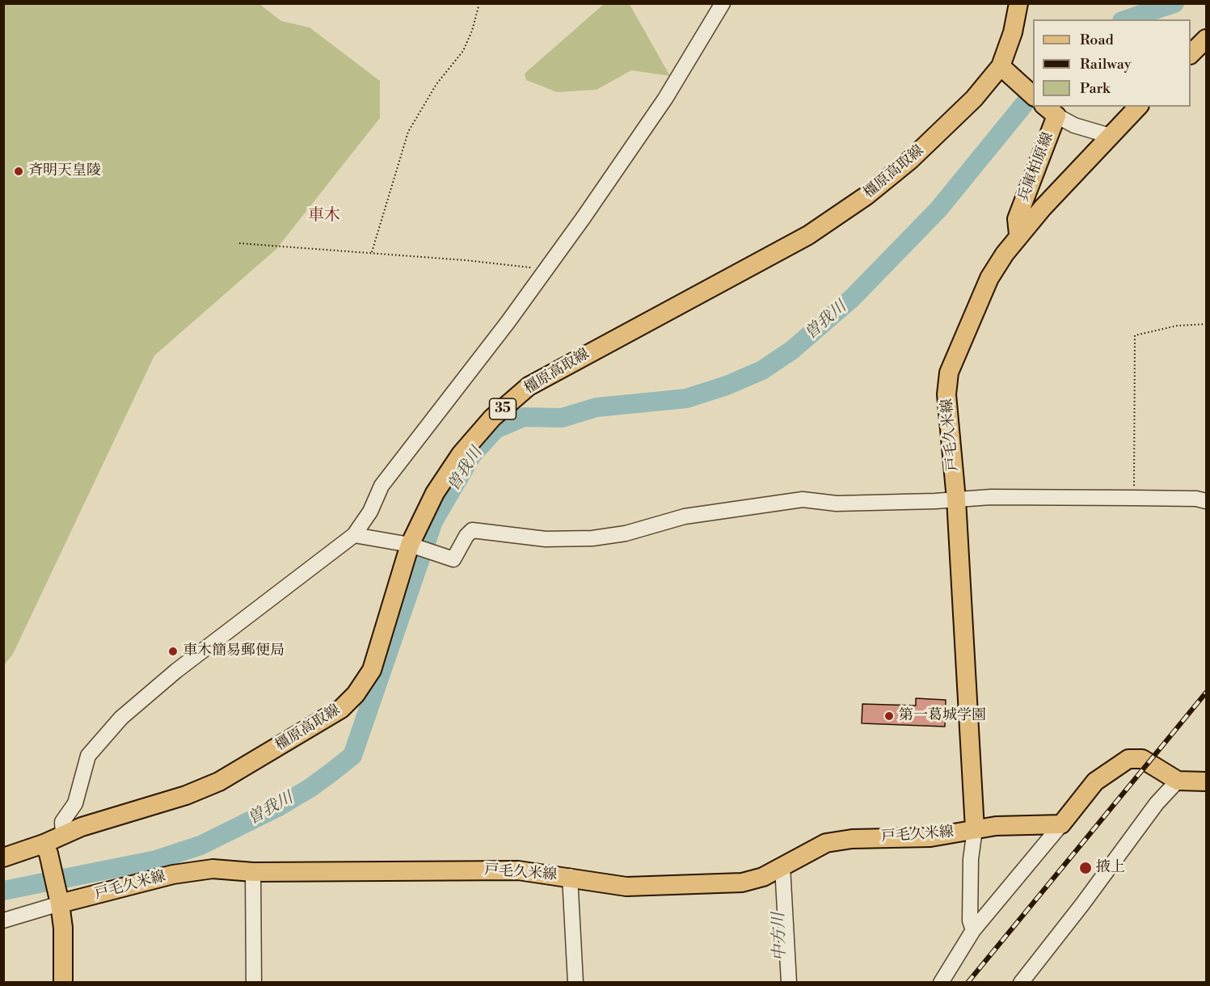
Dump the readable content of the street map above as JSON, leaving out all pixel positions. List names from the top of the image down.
{
  "streets": {
    "main road": [
      "兵庫柏原線",
      "橿原高取線",
      "35",
      "戸毛久米線"
    ]
  },
  "crossings": [
    ["兵庫柏原線", "戸毛久米線"]
  ],
  "districts": ["車木"],
  "water": ["曽我川", "中方川"],
  "places": [
    "斉明天皇陵",
    "車木簡易郵便局",
    "第一葛城学園",
    "掖上"
  ],
  "legend": ["Road", "Railway", "Park"]
}
